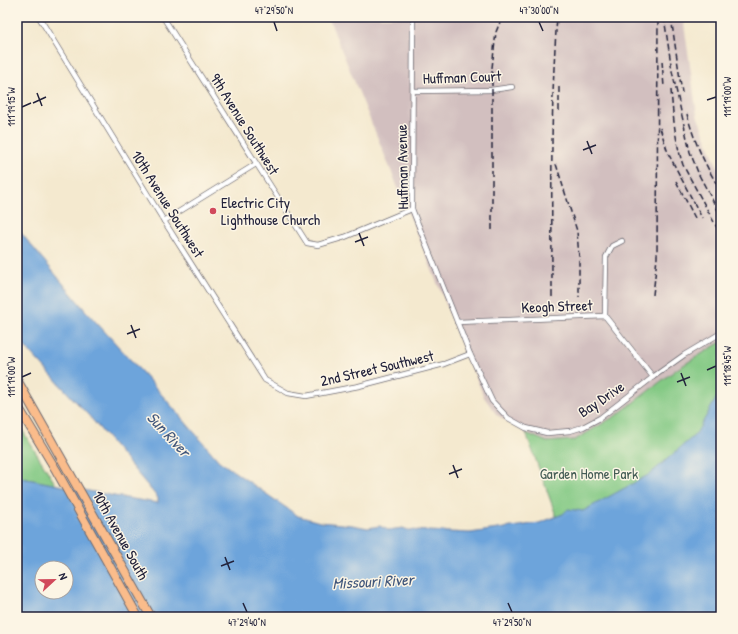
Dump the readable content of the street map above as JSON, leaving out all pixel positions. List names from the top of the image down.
{
  "streets": {
    "highway": ["10th Avenue South"],
    "street": [
      "Huffman Court",
      "9th Avenue Southwest",
      "Huffman Avenue",
      "10th Avenue Southwest",
      "Keogh Street",
      "2nd Street Southwest",
      "Bay Drive"
    ]
  },
  "crossings": [
    ["Huffman Court", "Huffman Avenue"],
    ["9th Avenue Southwest", "Huffman Avenue"],
    ["Huffman Avenue", "Keogh Street"],
    ["Huffman Avenue", "2nd Street Southwest"],
    ["Huffman Avenue", "Bay Drive"],
    ["10th Avenue Southwest", "2nd Street Southwest"],
    ["Keogh Street", "Bay Drive"],
    ["2nd Street Southwest", "Bay Drive"]
  ],
  "water": ["Sun River", "Missouri River"],
  "parks": ["Garden Home Park"],
  "places": ["Electric City Lighthouse Church"],
  "north": "right",
  "coordinates": [
    "47°29'50\"N",
    "47°30'00\"N",
    "111°19'00\"W",
    "111°19'15\"W",
    "111°18'45\"W",
    "47°29'40\"N"
  ]
}
